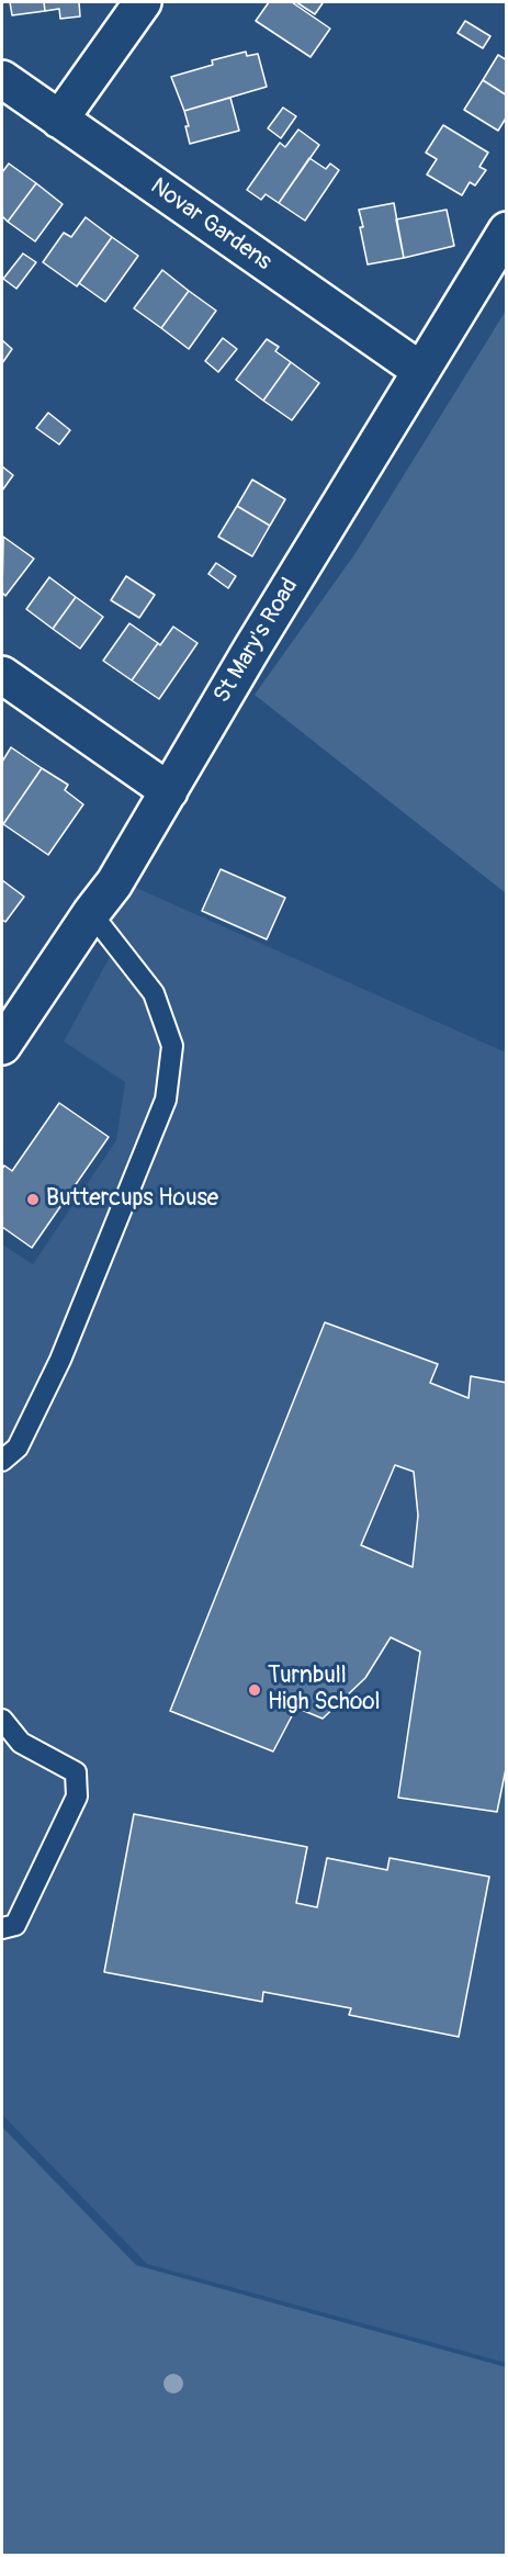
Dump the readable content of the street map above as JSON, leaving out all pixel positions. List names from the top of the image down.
{
  "streets": {
    "street": ["Novar Gardens", "St Mary's Road"]
  },
  "crossings": [
    ["Novar Gardens", "St Mary's Road"]
  ],
  "places": ["Buttercups House", "Turnbull High School"]
}
